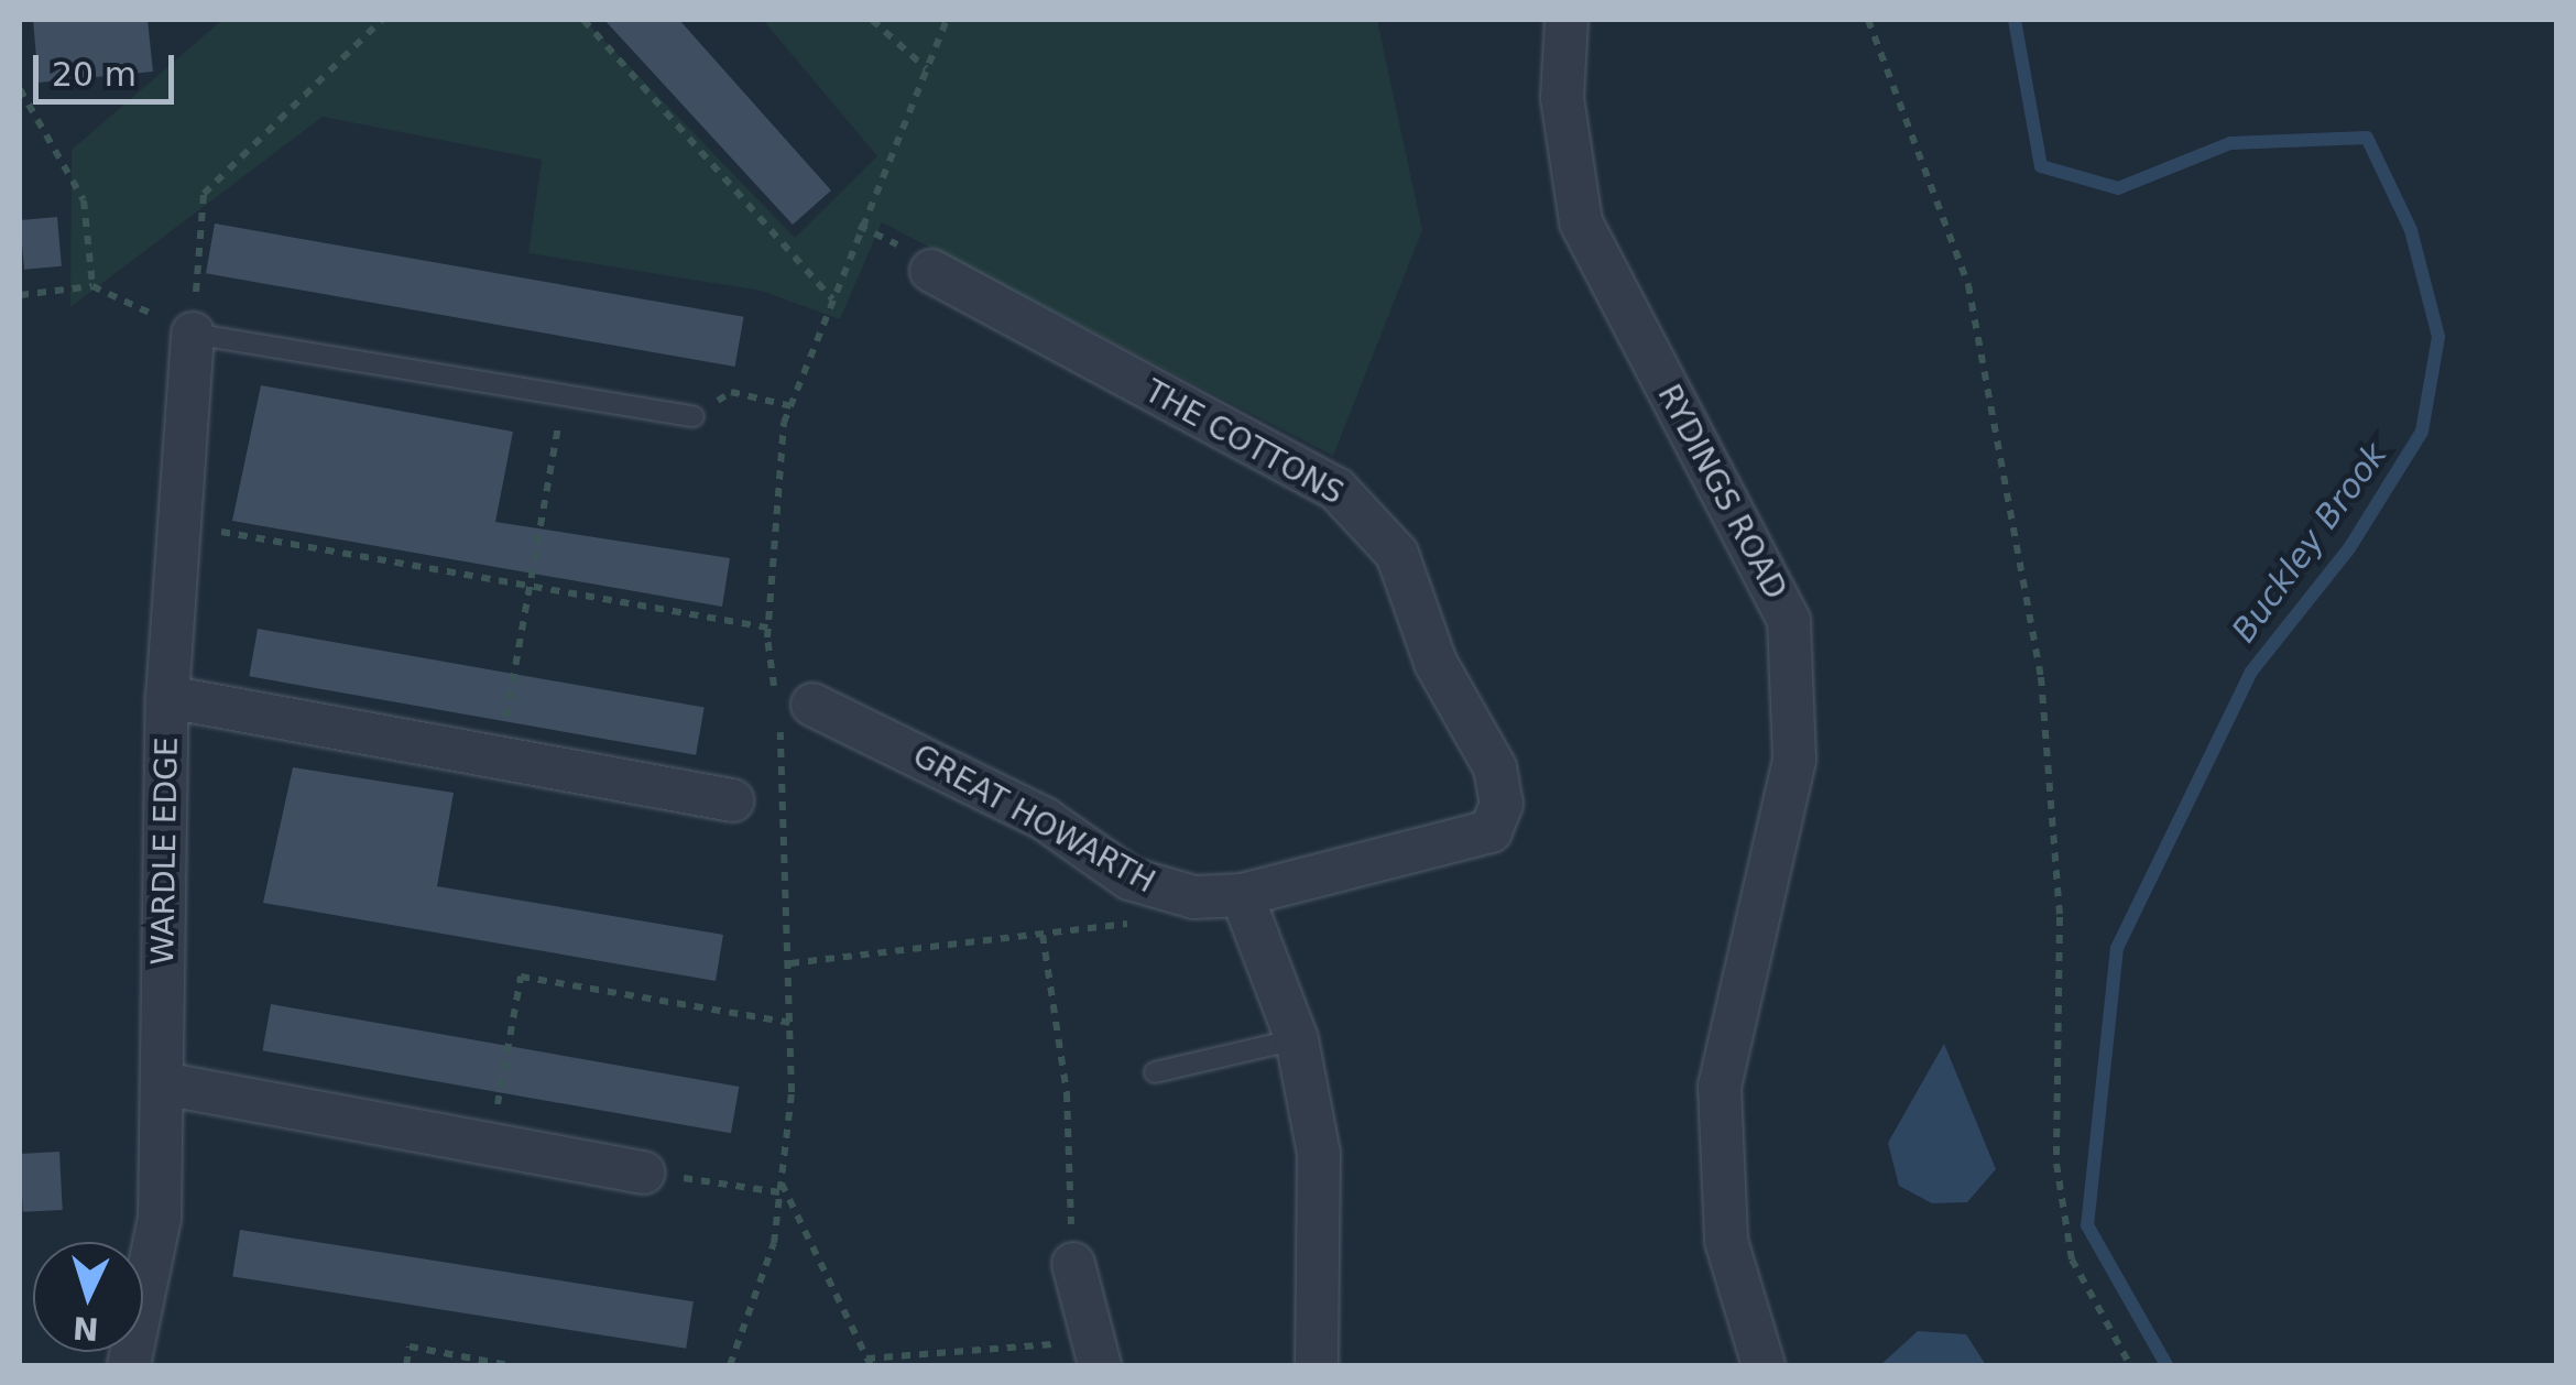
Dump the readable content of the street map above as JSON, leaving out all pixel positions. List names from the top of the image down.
{
  "streets": {
    "street": [
      "THE COTTONS",
      "RYDINGS ROAD",
      "GREAT HOWARTH",
      "WARDLE EDGE"
    ]
  },
  "crossings": [
    ["THE COTTONS", "GREAT HOWARTH"]
  ],
  "water": ["Buckley Brook"],
  "scale_bar": "20 m",
  "north": "bottom"
}
